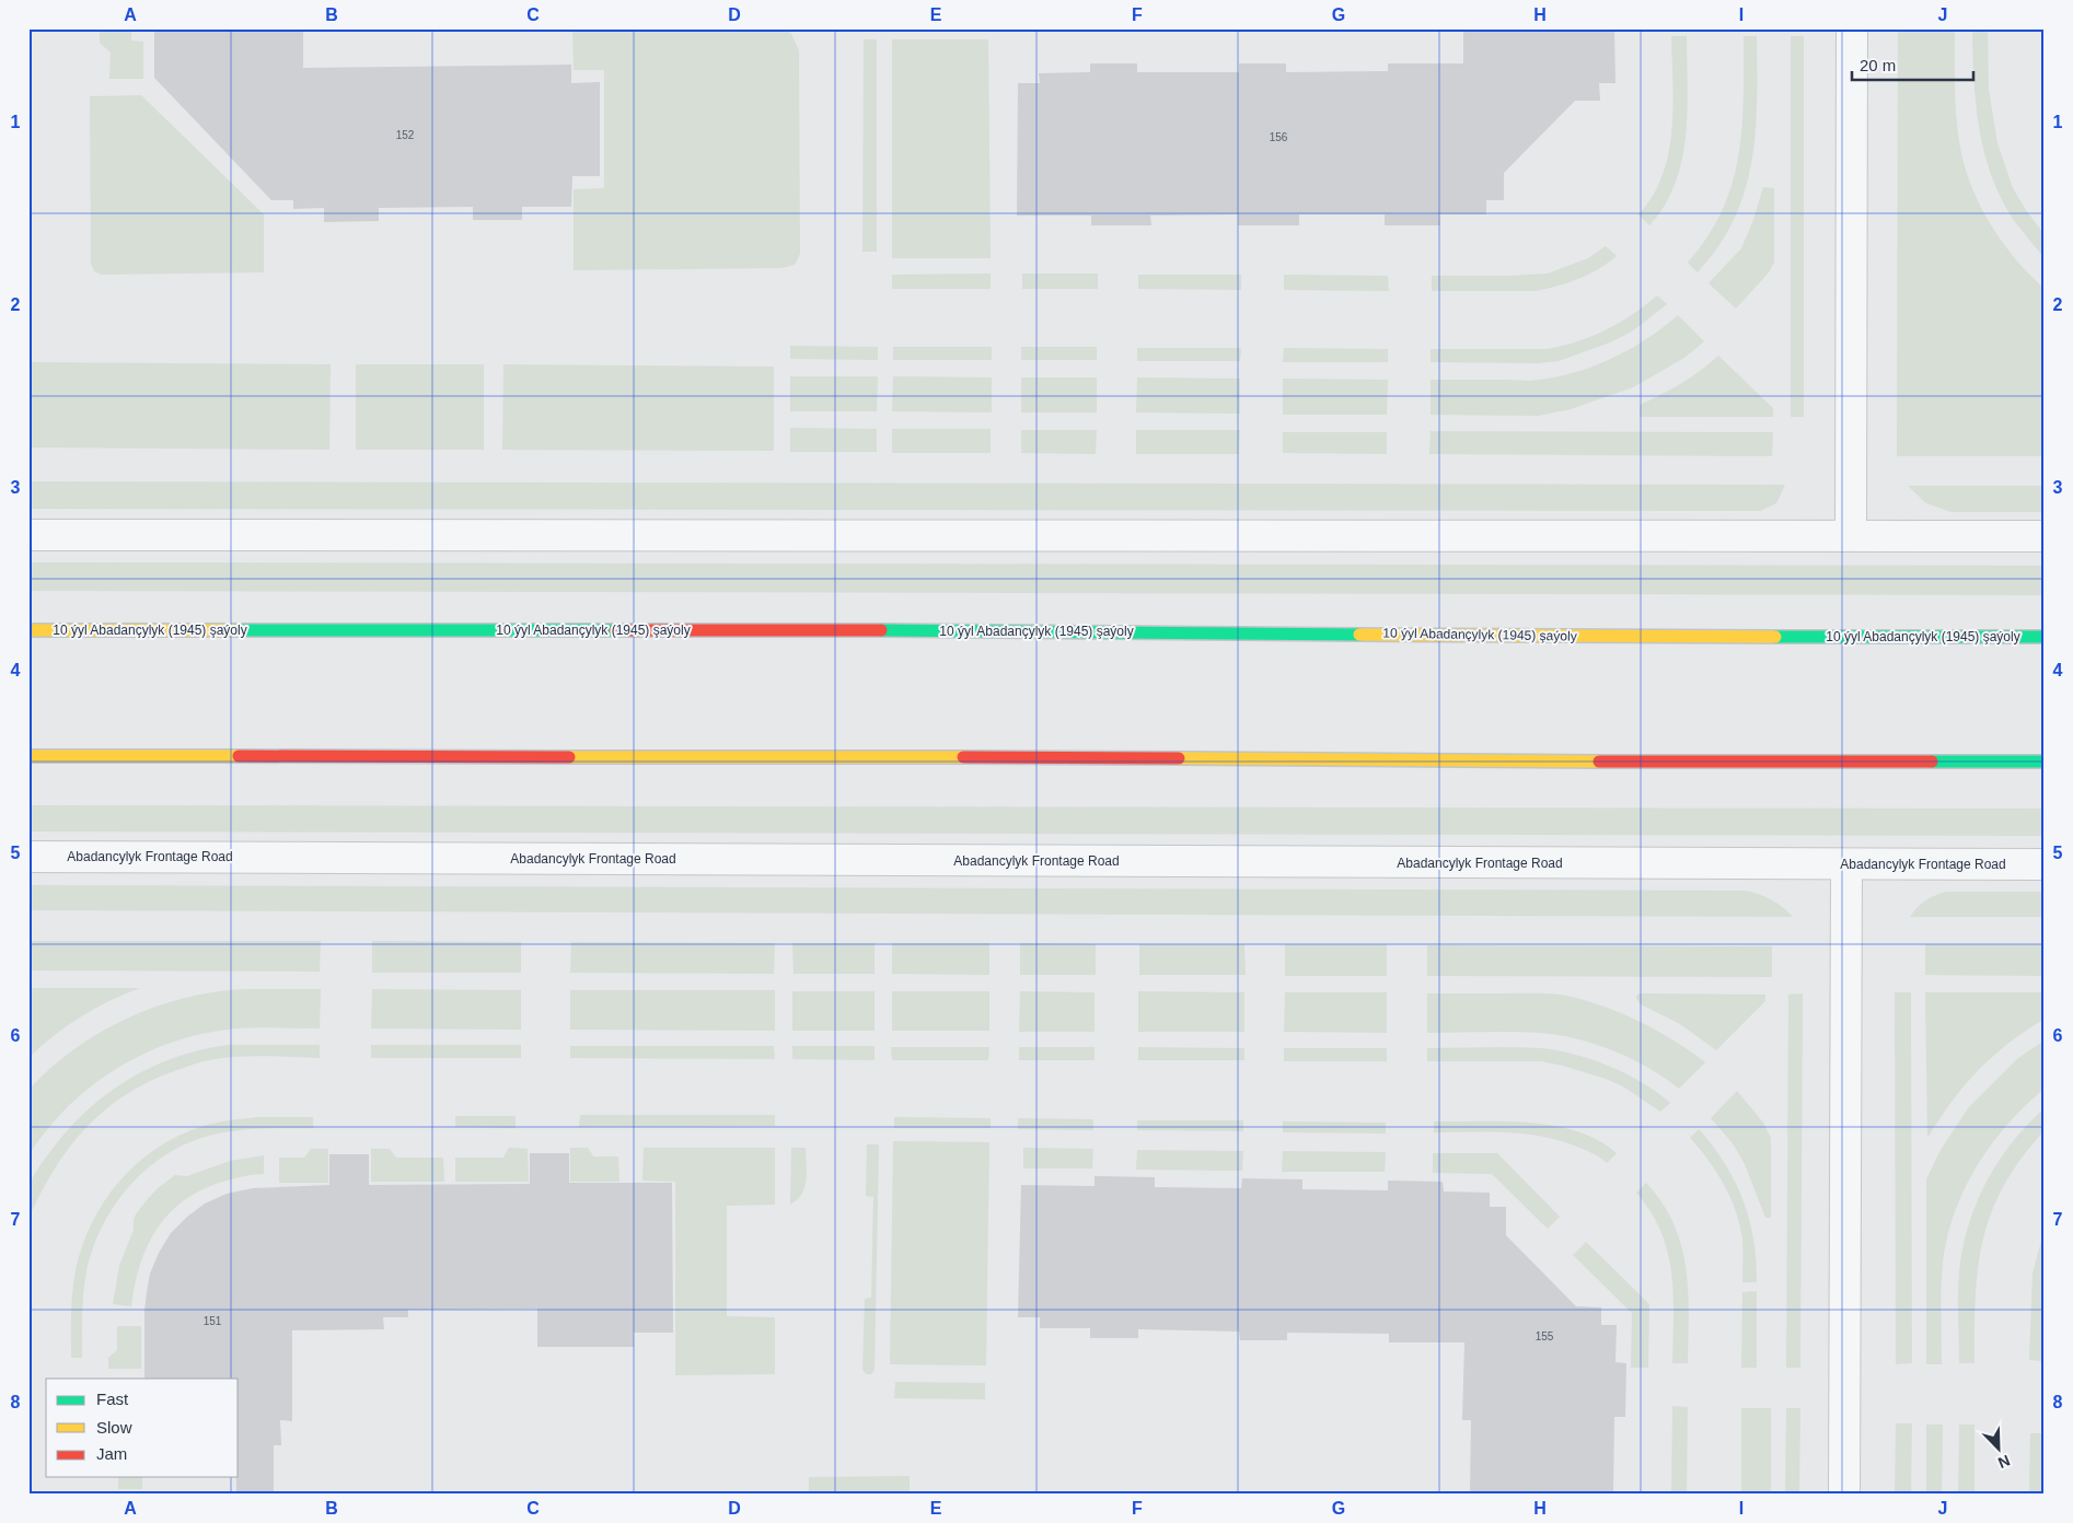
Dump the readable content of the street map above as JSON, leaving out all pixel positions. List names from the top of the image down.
{
  "streets": {
    "main road": ["10 ýyl Abadançylyk (1945) şaýoly"],
    "street": ["Abadancylyk Frontage Road"]
  },
  "house_numbers": [
    "152",
    "156",
    "151",
    "155"
  ],
  "legend": ["Fast", "Slow", "Jam"],
  "scale_bar": "20 m",
  "north": "bottom right",
  "grid": {
    "columns": [
      "A",
      "B",
      "C",
      "D",
      "E",
      "F",
      "G",
      "H",
      "I",
      "J"
    ],
    "rows": [
      "1",
      "2",
      "3",
      "4",
      "5",
      "6",
      "7",
      "8"
    ]
  }
}
